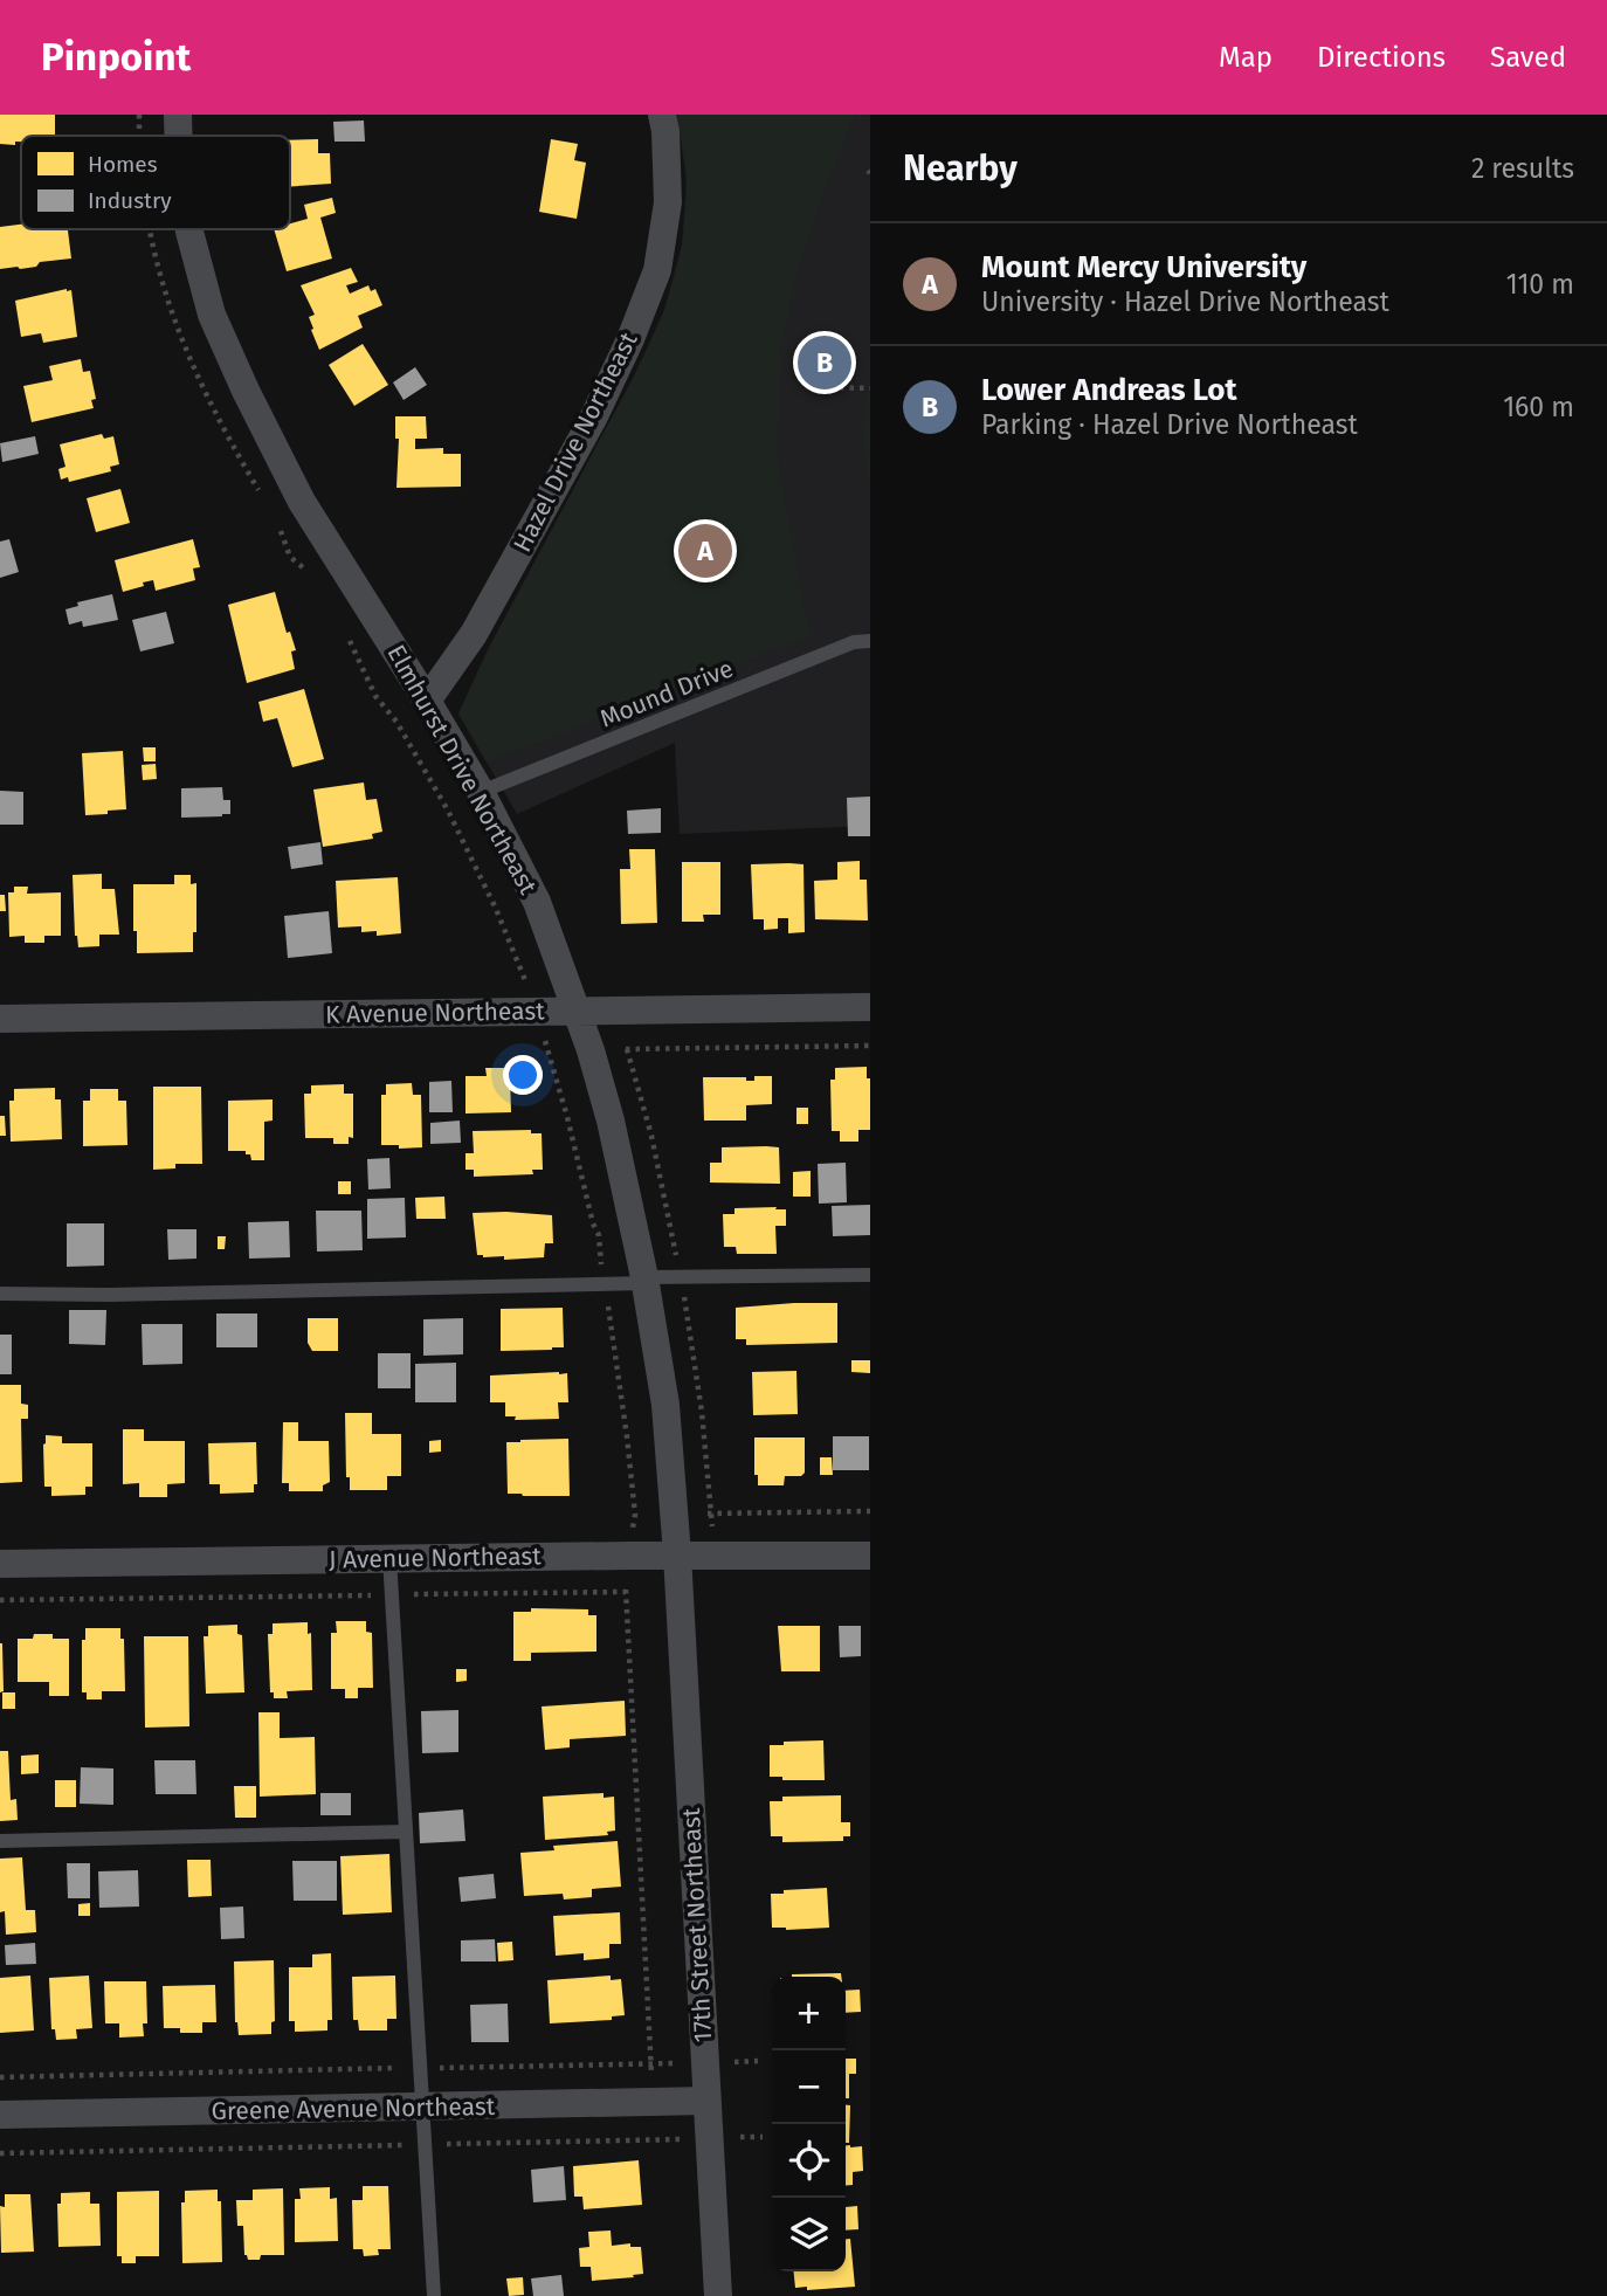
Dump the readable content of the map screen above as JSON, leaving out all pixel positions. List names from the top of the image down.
{
  "streets": {
    "street": [
      "Hazel Drive Northeast",
      "Elmhurst Drive Northeast",
      "K Avenue Northeast",
      "J Avenue Northeast",
      "17th Street Northeast",
      "Greene Avenue Northeast"
    ],
    "lane": ["Mound Drive"]
  },
  "crossings": [
    ["Hazel Drive Northeast", "Elmhurst Drive Northeast"],
    ["Mound Drive", "Elmhurst Drive Northeast"],
    ["Elmhurst Drive Northeast", "K Avenue Northeast"],
    ["Elmhurst Drive Northeast", "J Avenue Northeast"],
    ["Elmhurst Drive Northeast", "17th Street Northeast"],
    ["J Avenue Northeast", "17th Street Northeast"],
    ["17th Street Northeast", "Greene Avenue Northeast"]
  ],
  "legend": ["Homes", "Industry"],
  "page": {
    "header": "Pinpoint",
    "nav": ["Map", "Directions", "Saved"],
    "heading": ["Nearby", "2 results"],
    "list": [
      {
        "mark": "A",
        "name": "Mount Mercy University",
        "note": "University · Hazel Drive Northeast",
        "value": "110 m"
      },
      {
        "mark": "B",
        "name": "Lower Andreas Lot",
        "note": "Parking · Hazel Drive Northeast",
        "value": "160 m"
      }
    ],
    "pins": ["B", "A"],
    "map_buttons": ["+", "−"]
  }
}
